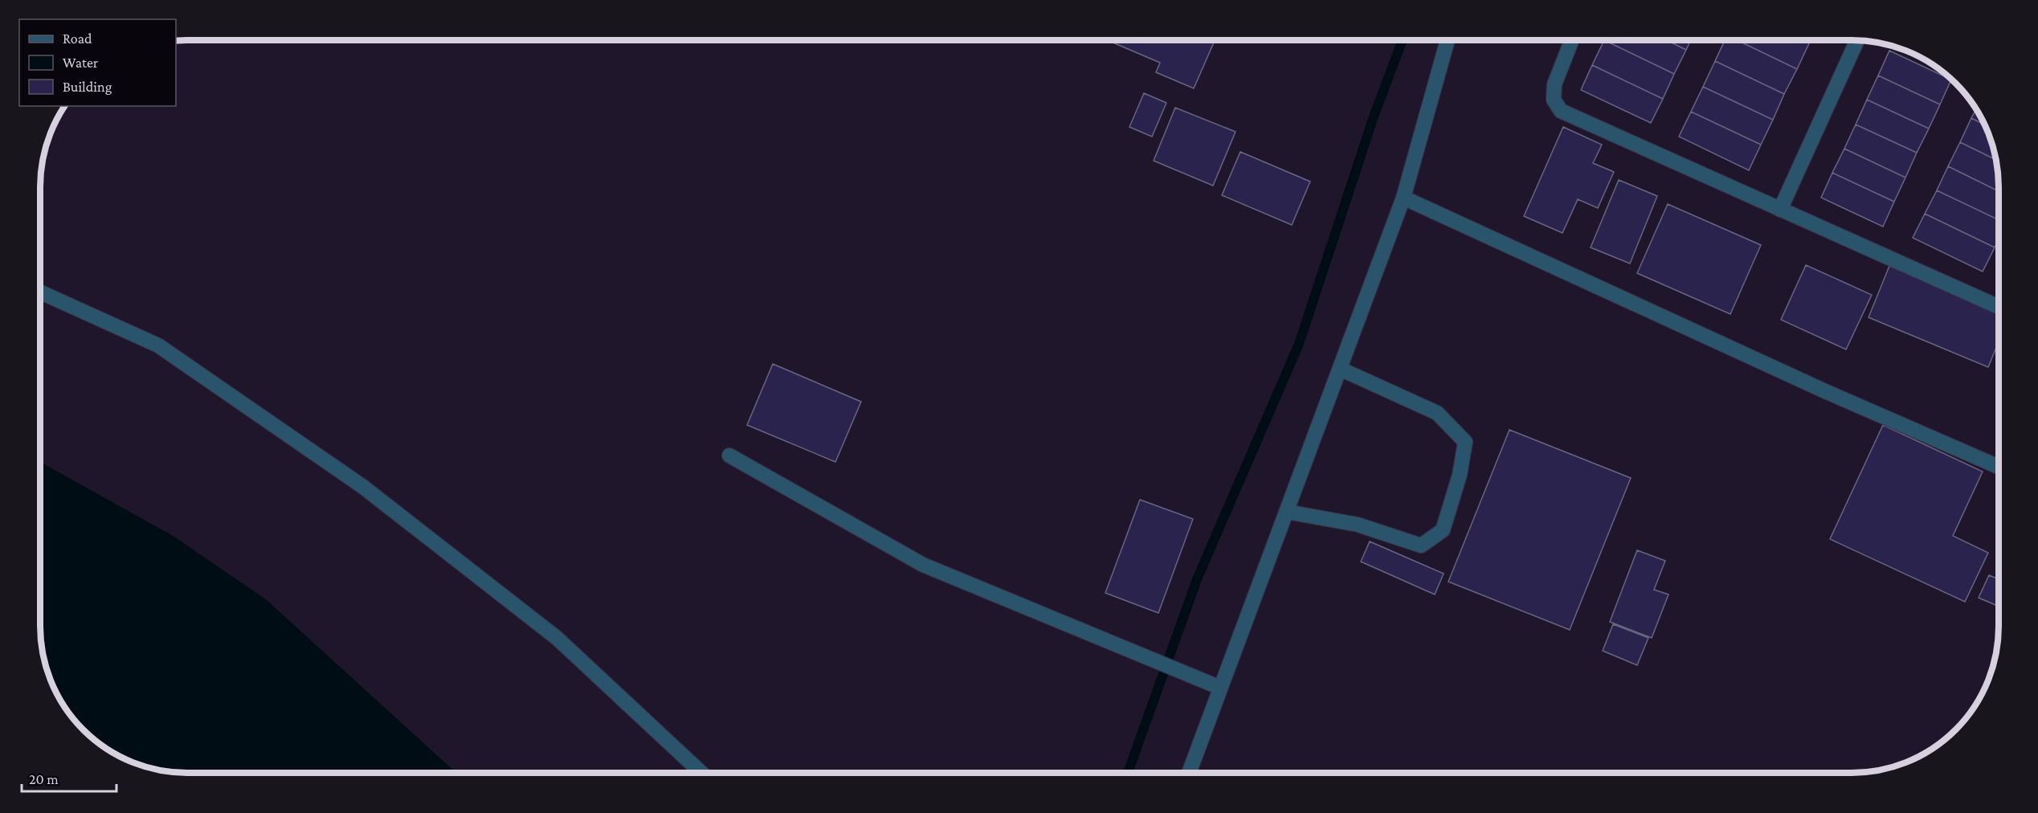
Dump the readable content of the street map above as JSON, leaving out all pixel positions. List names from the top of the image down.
{
  "legend": ["Road", "Water", "Building"],
  "scale_bar": "20 m"
}
